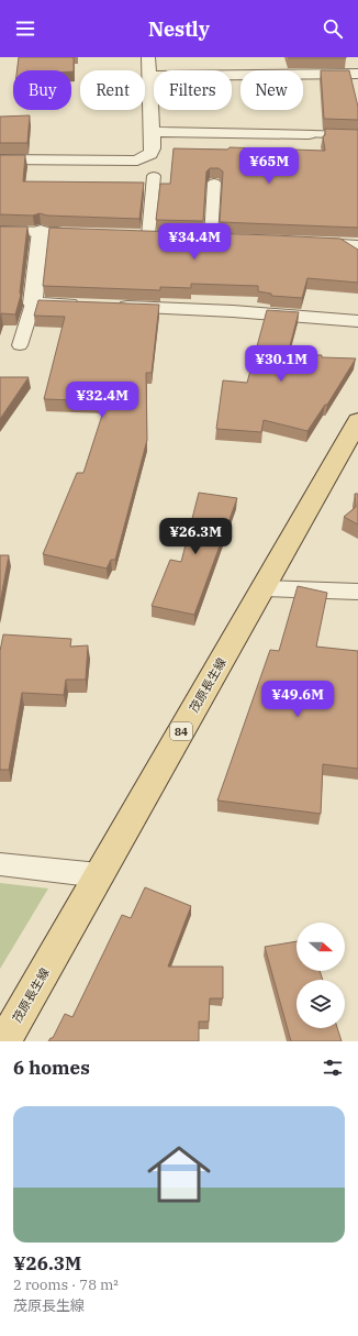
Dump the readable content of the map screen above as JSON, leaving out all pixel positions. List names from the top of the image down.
{
  "streets": {
    "main road": ["茂原長生線", "84"]
  },
  "north": "right",
  "page": {
    "header": "Nestly",
    "chip": [
      "Buy",
      "Rent",
      "Filters",
      "New"
    ],
    "price": [
      "¥65M",
      "¥34.4M",
      "¥30.1M",
      "¥32.4M",
      "¥26.3M",
      "¥49.6M"
    ],
    "heading": "6 homes",
    "list": [
      {
        "name": "¥26.3M",
        "note": "2 rooms · 78 m² · 茂原長生線"
      }
    ]
  }
}
